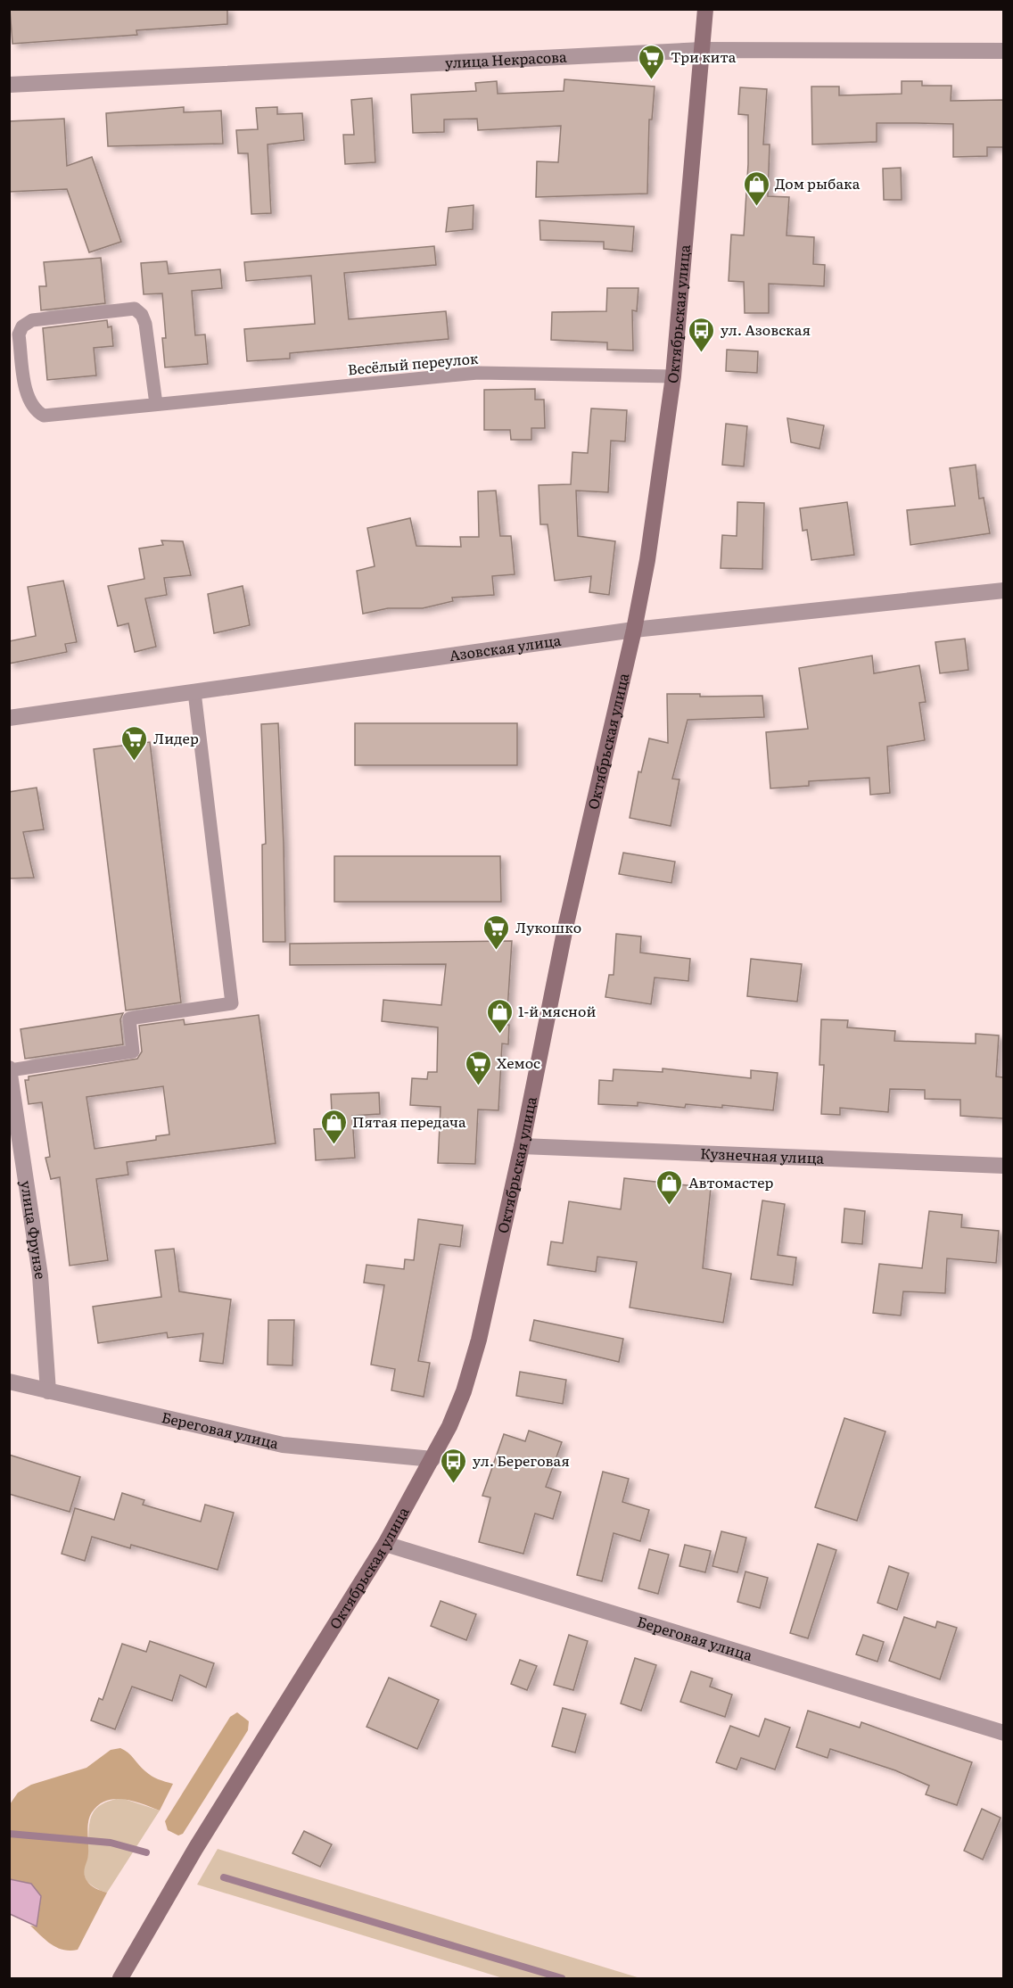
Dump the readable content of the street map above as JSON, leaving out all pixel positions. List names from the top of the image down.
{
  "streets": {
    "street": [
      "улица Некрасова",
      "Октябрьская улица",
      "Азовская улица",
      "Кузнечная улица",
      "улица Фрунзе",
      "Береговая улица"
    ],
    "lane": ["Весёлый переулок"]
  },
  "crossings": [
    ["улица Некрасова", "Октябрьская улица"],
    ["Октябрьская улица", "Весёлый переулок"],
    ["Октябрьская улица", "Азовская улица"],
    ["Октябрьская улица", "Кузнечная улица"],
    ["Октябрьская улица", "Береговая улица"],
    ["улица Фрунзе", "Береговая улица"]
  ],
  "places": {
    "supermarket": [
      "Три кита",
      "Лидер",
      "Лукошко",
      "Хемос"
    ],
    "shop": [
      "Дом рыбака",
      "1-й мясной",
      "Пятая передача",
      "Автомастер"
    ],
    "bus stop": ["ул. Азовская", "ул. Береговая"]
  }
}
